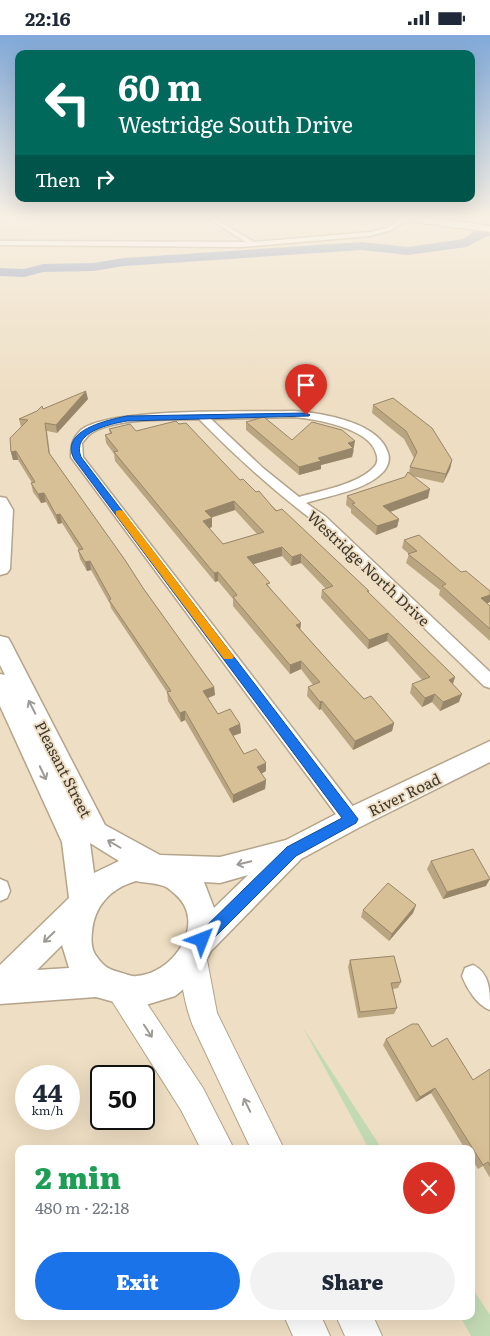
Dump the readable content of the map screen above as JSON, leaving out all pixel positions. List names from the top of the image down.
{
  "streets": {
    "main road": ["Pleasant Street", "River Road"],
    "street": ["Westridge North Drive"]
  },
  "crossings": [
    ["Pleasant Street", "River Road"]
  ],
  "page": {
    "status": "22:16",
    "turn": ["60 m", "Westridge South Drive"],
    "then": "Then",
    "speed": "44 km/h",
    "limit": "50",
    "heading": ["2 min", "480 m · 22:18"],
    "buttons": ["Exit", "Share"]
  }
}
